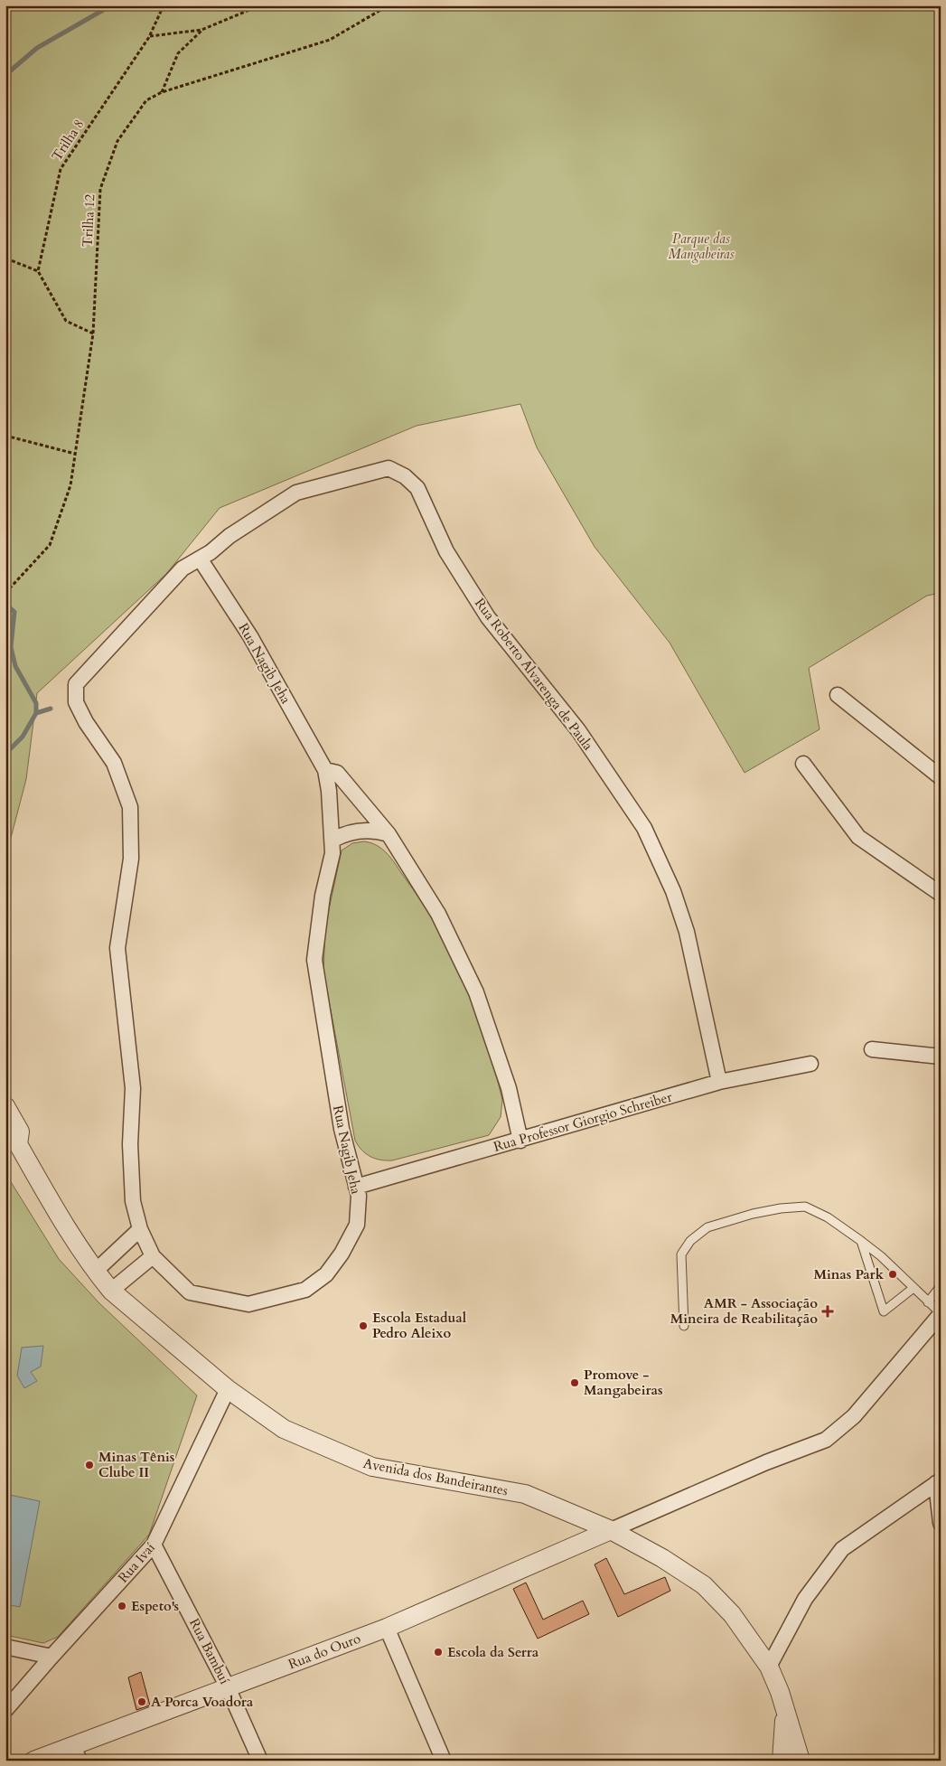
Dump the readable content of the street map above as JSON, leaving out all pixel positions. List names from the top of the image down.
{
  "streets": {
    "street": [
      "Rua Nagib Jeha",
      "Rua Roberto Alvarenga de Paula",
      "Rua Professor Giorgio Schreiber",
      "Avenida dos Bandeirantes",
      "Rua Ivaí",
      "Rua Bambuí",
      "Rua do Ouro"
    ],
    "path": ["Trilha 8", "Trilha 12"]
  },
  "crossings": [
    ["Rua Nagib Jeha", "Rua Roberto Alvarenga de Paula"],
    ["Rua Nagib Jeha", "Rua Professor Giorgio Schreiber"],
    ["Rua Roberto Alvarenga de Paula", "Rua Professor Giorgio Schreiber"],
    ["Avenida dos Bandeirantes", "Rua Ivaí"],
    ["Avenida dos Bandeirantes", "Rua do Ouro"],
    ["Rua Ivaí", "Rua Bambuí"],
    ["Rua Bambuí", "Rua do Ouro"]
  ],
  "parks": ["Parque das Mangabeiras"],
  "places": {
    "other": [
      "Minas Park",
      "Escola Estadual Pedro Aleixo",
      "Promove - Mangabeiras",
      "Minas Tênis Clube II",
      "Espeto's",
      "Escola da Serra",
      "A Porca Voadora"
    ],
    "health": ["AMR - Associação Mineira de Reabilitação"]
  }
}
